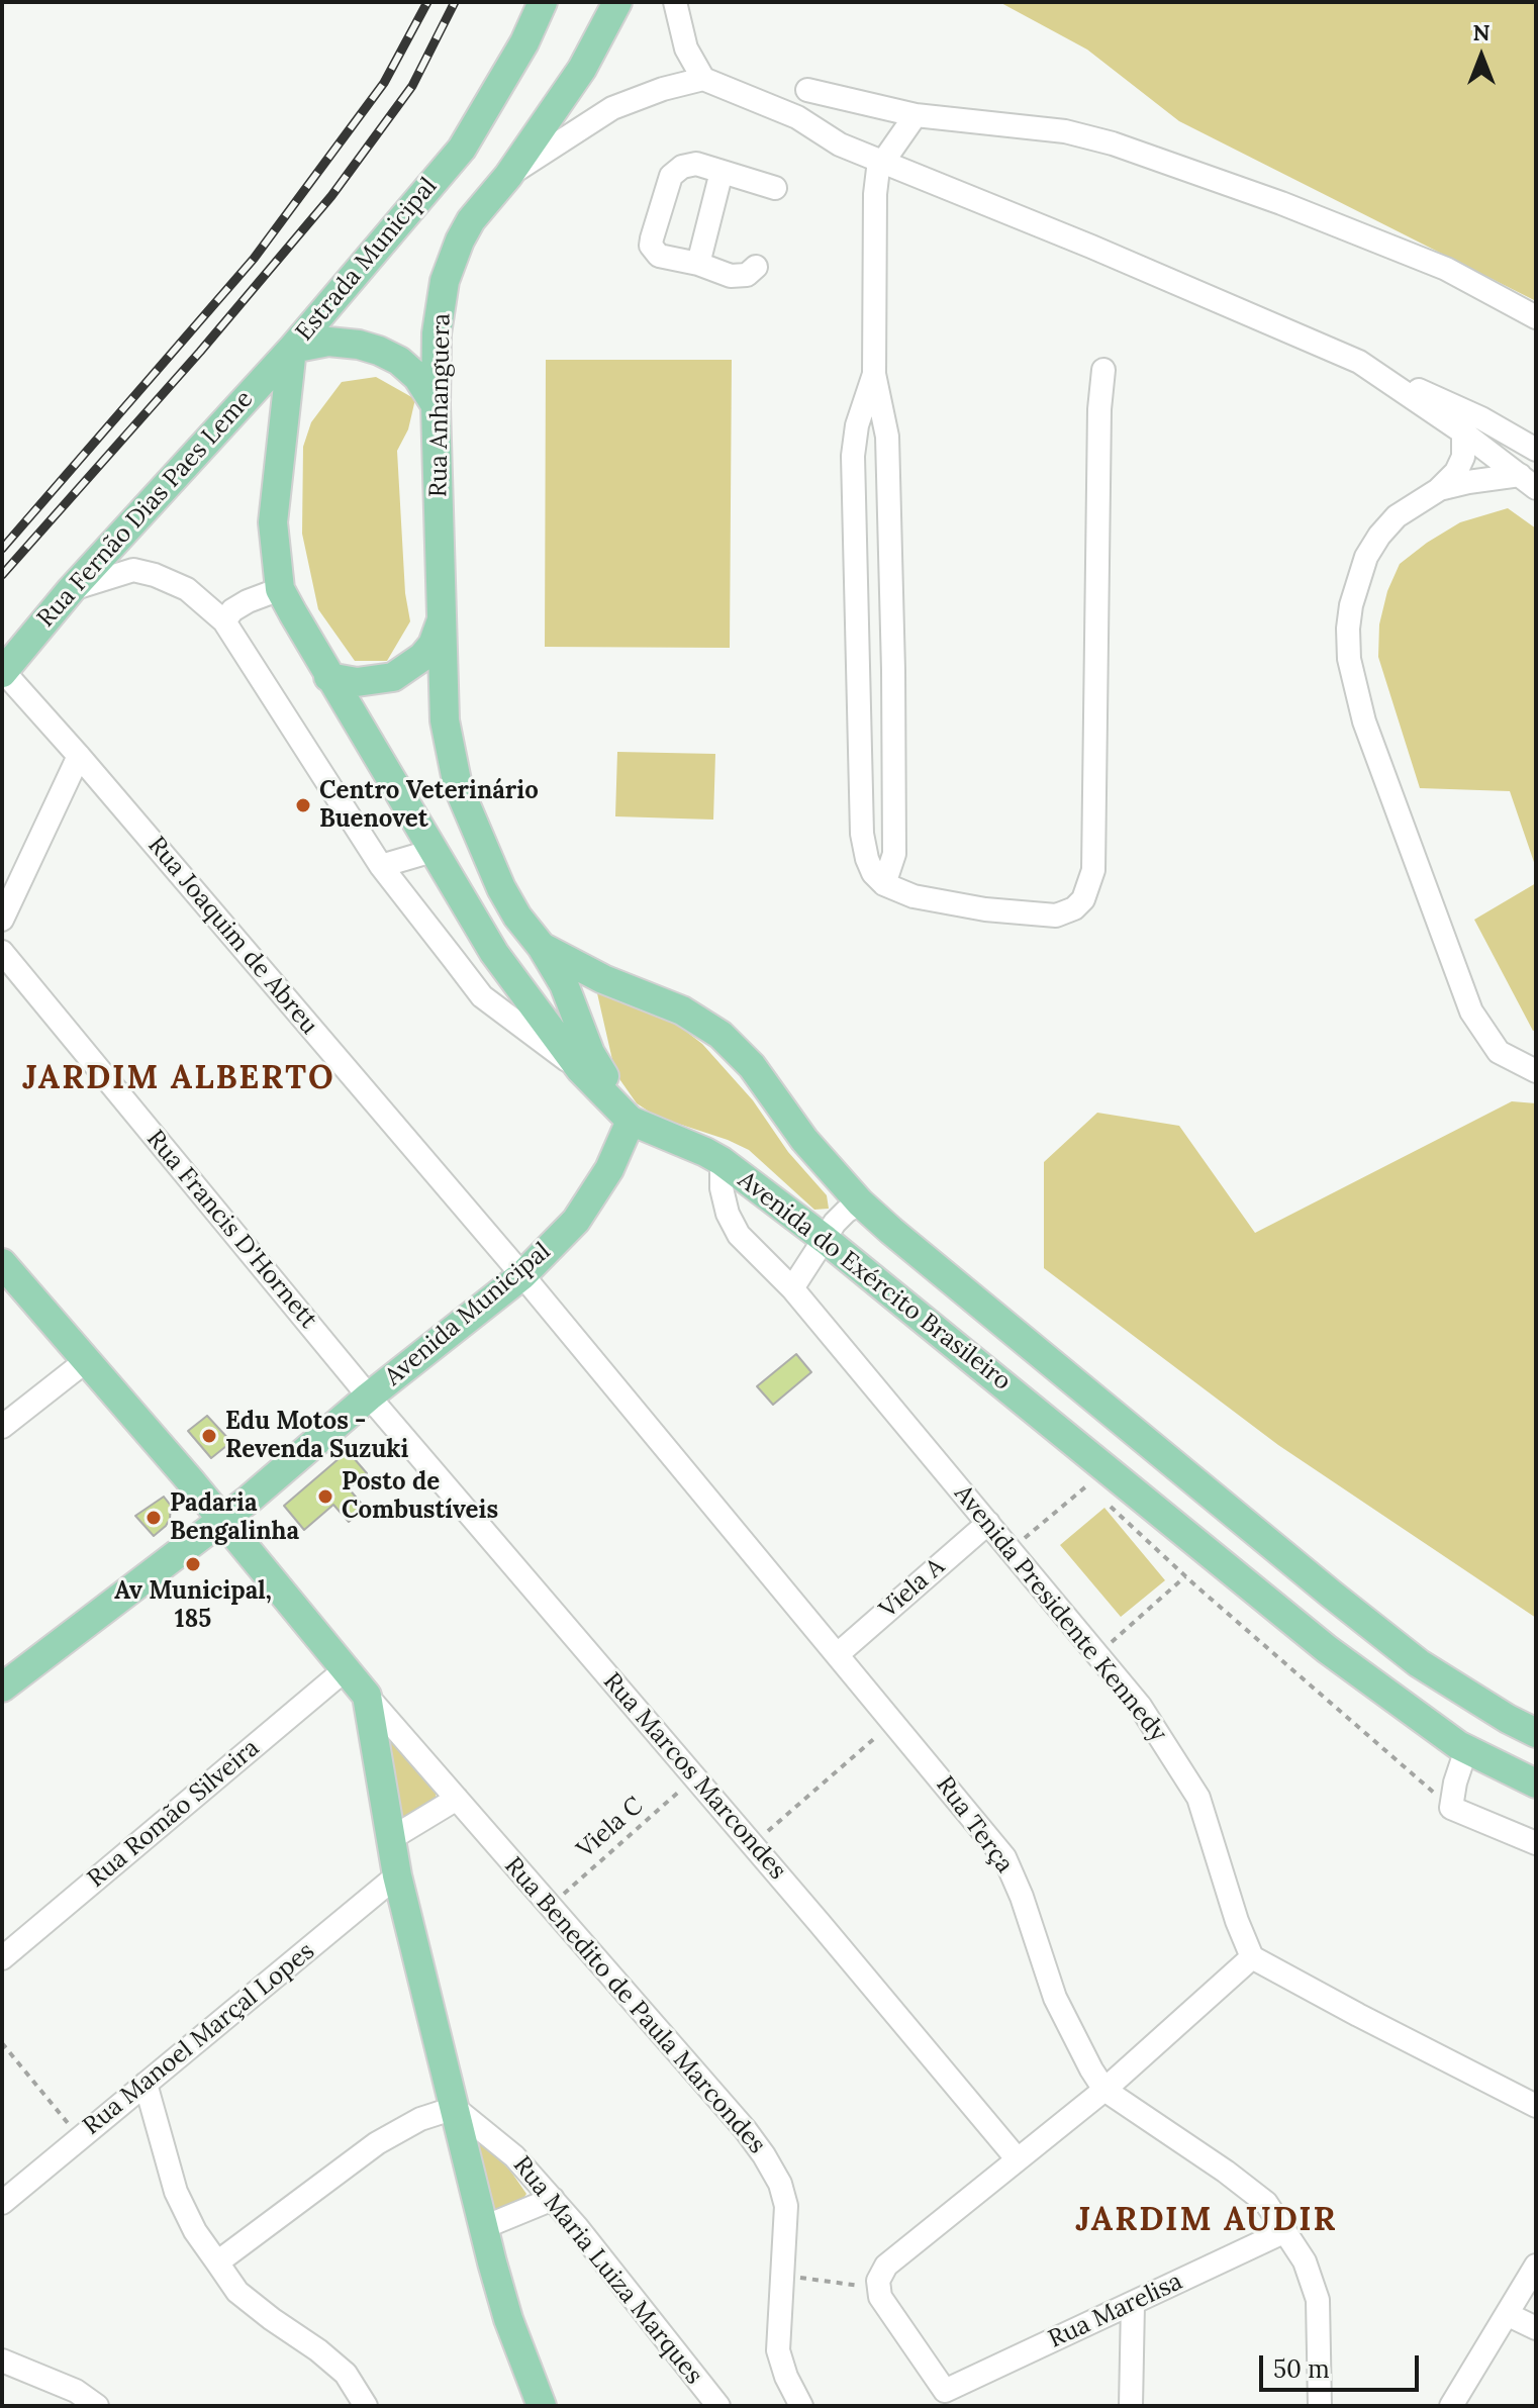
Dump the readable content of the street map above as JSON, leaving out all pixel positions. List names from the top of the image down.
{
  "streets": {
    "main road": [
      "Estrada Municipal",
      "Rua Anhanguera",
      "Rua Fernão Dias Paes Leme",
      "Avenida do Exército Brasileiro",
      "Avenida Municipal"
    ],
    "street": [
      "Rua Joaquim de Abreu",
      "Rua Francis D'Hornett",
      "Viela A",
      "Avenida Presidente Kennedy",
      "Rua Marcos Marcondes",
      "Rua Romão Silveira",
      "Rua Terça",
      "Rua Benedito de Paula Marcondes",
      "Rua Manoel Marçal Lopes",
      "Rua Maria Luiza Marques",
      "Rua Marelisa"
    ],
    "path": ["Viela C"]
  },
  "crossings": [
    ["Estrada Municipal", "Rua Fernão Dias Paes Leme"],
    ["Estrada Municipal", "Avenida do Exército Brasileiro"],
    ["Rua Anhanguera", "Avenida do Exército Brasileiro"],
    ["Rua Fernão Dias Paes Leme", "Rua Joaquim de Abreu"],
    ["Rua Joaquim de Abreu", "Avenida Municipal"],
    ["Rua Joaquim de Abreu", "Rua Terça"],
    ["Rua Francis D'Hornett", "Avenida Municipal"],
    ["Rua Francis D'Hornett", "Rua Marcos Marcondes"],
    ["Avenida do Exército Brasileiro", "Avenida Municipal"],
    ["Avenida do Exército Brasileiro", "Avenida Presidente Kennedy"],
    ["Avenida Municipal", "Rua Marcos Marcondes"],
    ["Avenida Municipal", "Rua Terça"],
    ["Viela A", "Avenida Presidente Kennedy"],
    ["Viela A", "Rua Terça"],
    ["Rua Marcos Marcondes", "Viela C"],
    ["Rua Terça", "Rua Marelisa"],
    ["Viela C", "Rua Benedito de Paula Marcondes"]
  ],
  "districts": ["JARDIM ALBERTO", "JARDIM AUDIR"],
  "places": [
    "Centro Veterinário Buenovet",
    "Edu Motos - Revenda Suzuki",
    "Posto de Combustíveis",
    "Padaria Bengalinha",
    "Av Municipal, 185"
  ],
  "scale_bar": "50 m",
  "north": "top"
}
